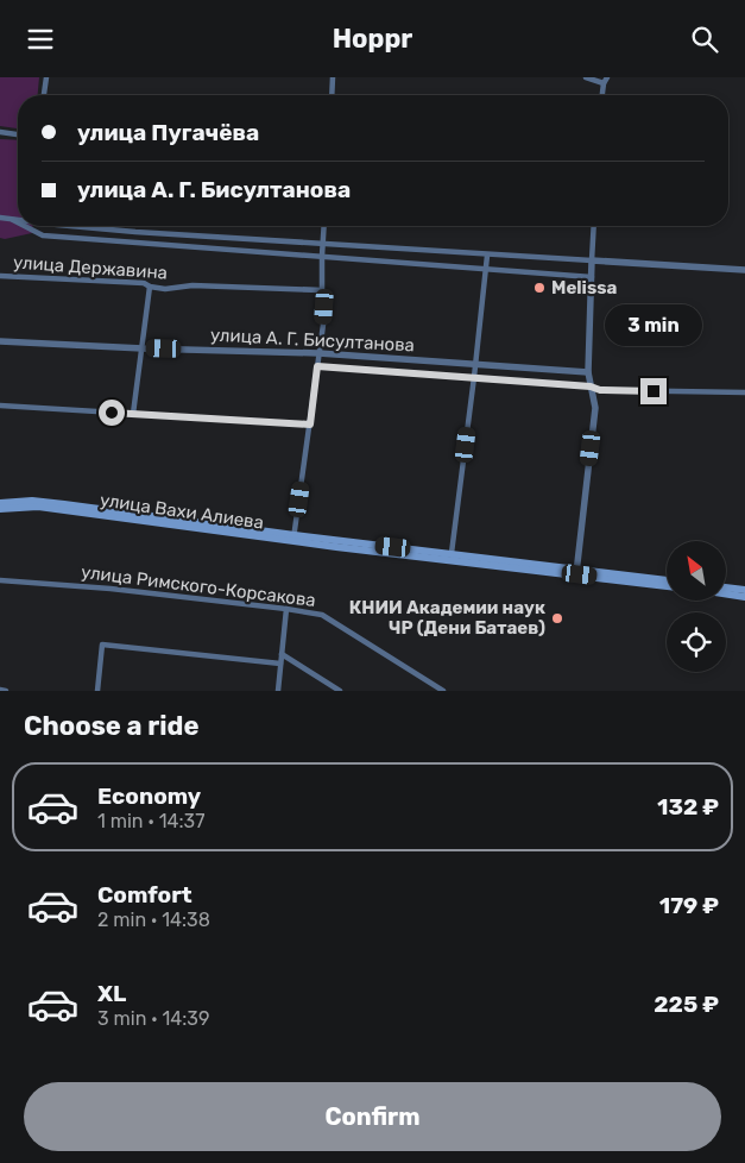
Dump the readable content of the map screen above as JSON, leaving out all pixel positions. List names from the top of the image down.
{
  "streets": {
    "main road": ["улица Вахи Алиева"],
    "street": ["улица Державина", "улица А. Г. Бисултанова", "улица Римского-Корсакова"]
  },
  "places": ["Melissa", "КНИИ Академии наук ЧР (Дени Батаев)"],
  "north": "top left",
  "page": {
    "header": "Hoppr",
    "banner": ["улица Пугачёва", "улица А. Г. Бисултанова"],
    "bubble": "3 min",
    "heading": "Choose a ride",
    "list": [
      {
        "name": "Economy",
        "note": "1 min · 14:37",
        "value": "132 ₽"
      },
      {
        "name": "Comfort",
        "note": "2 min · 14:38",
        "value": "179 ₽"
      },
      {
        "name": "XL",
        "note": "3 min · 14:39",
        "value": "225 ₽"
      }
    ],
    "buttons": "Confirm"
  }
}
